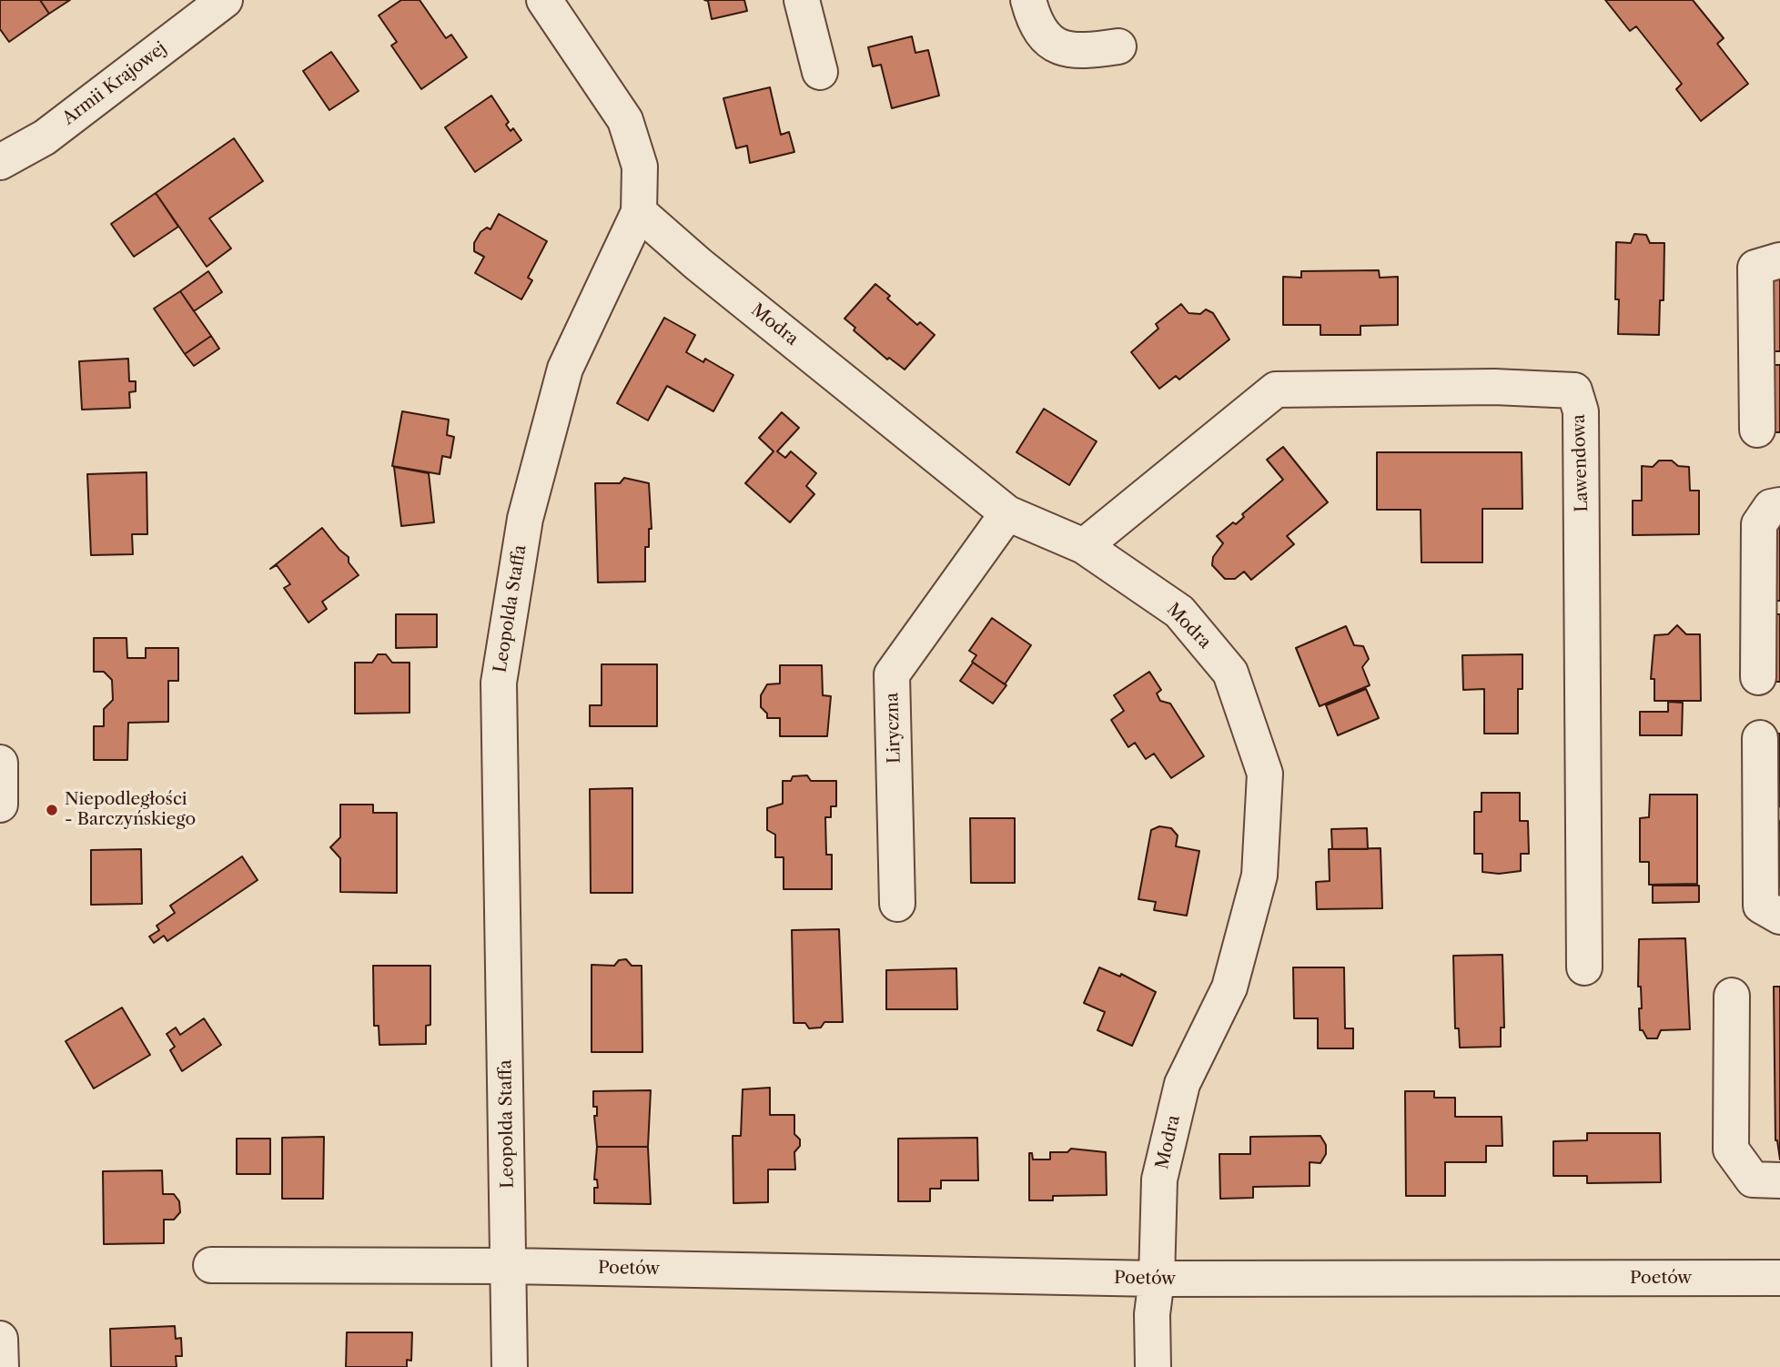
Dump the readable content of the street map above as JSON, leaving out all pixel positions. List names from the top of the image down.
{
  "streets": {
    "street": [
      "Armii Krajowej",
      "Modra",
      "Lawendowa",
      "Leopolda Staffa",
      "Liryczna",
      "Poetów"
    ]
  },
  "crossings": [
    ["Modra", "Lawendowa"],
    ["Modra", "Leopolda Staffa"],
    ["Modra", "Liryczna"],
    ["Modra", "Poetów"],
    ["Leopolda Staffa", "Poetów"]
  ],
  "places": ["Niepodległości - Barczyńskiego"]
}
